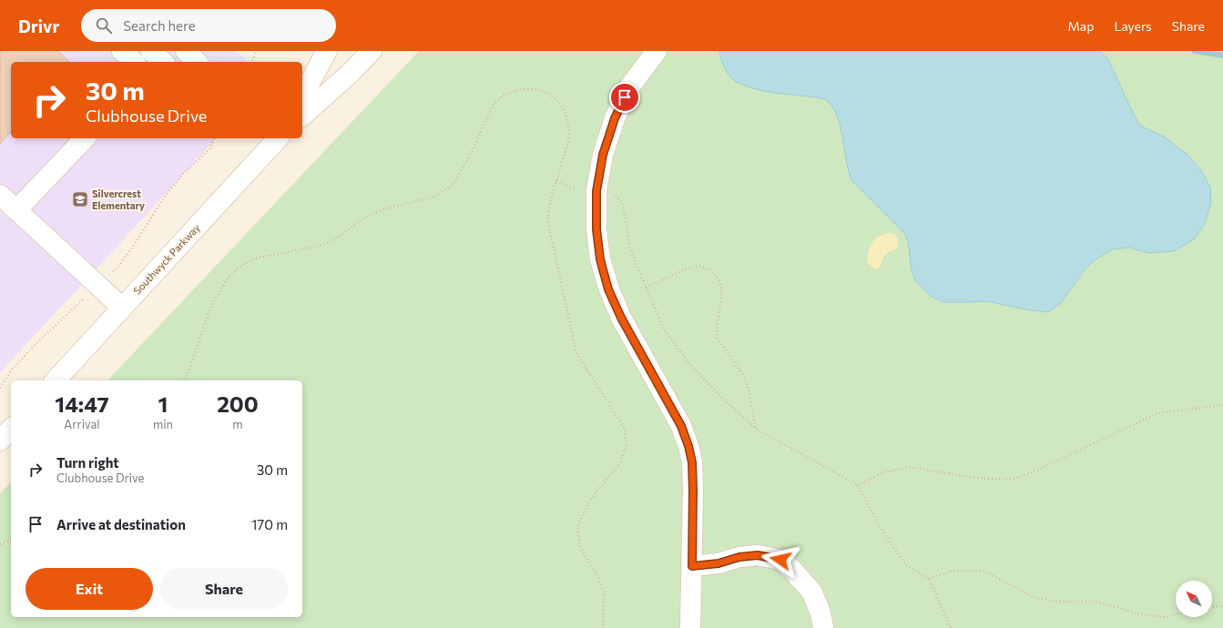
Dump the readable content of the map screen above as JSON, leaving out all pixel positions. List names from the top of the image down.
{
  "streets": {
    "street": ["Southwyck Parkway"]
  },
  "places": {
    "school or university": ["Silvercrest Elementary"]
  },
  "north": "top left",
  "page": {
    "header": "Drivr",
    "search": "Search here",
    "nav": ["Map", "Layers", "Share"],
    "turn": ["30 m", "Clubhouse Drive"],
    "eta": [
      "14:47",
      "Arrival",
      "1",
      "min",
      "200",
      "m"
    ],
    "list": [
      {
        "name": "Turn right",
        "note": "Clubhouse Drive",
        "value": "30 m"
      },
      {
        "name": "Arrive at destination",
        "value": "170 m"
      }
    ],
    "buttons": ["Exit", "Share"]
  }
}
